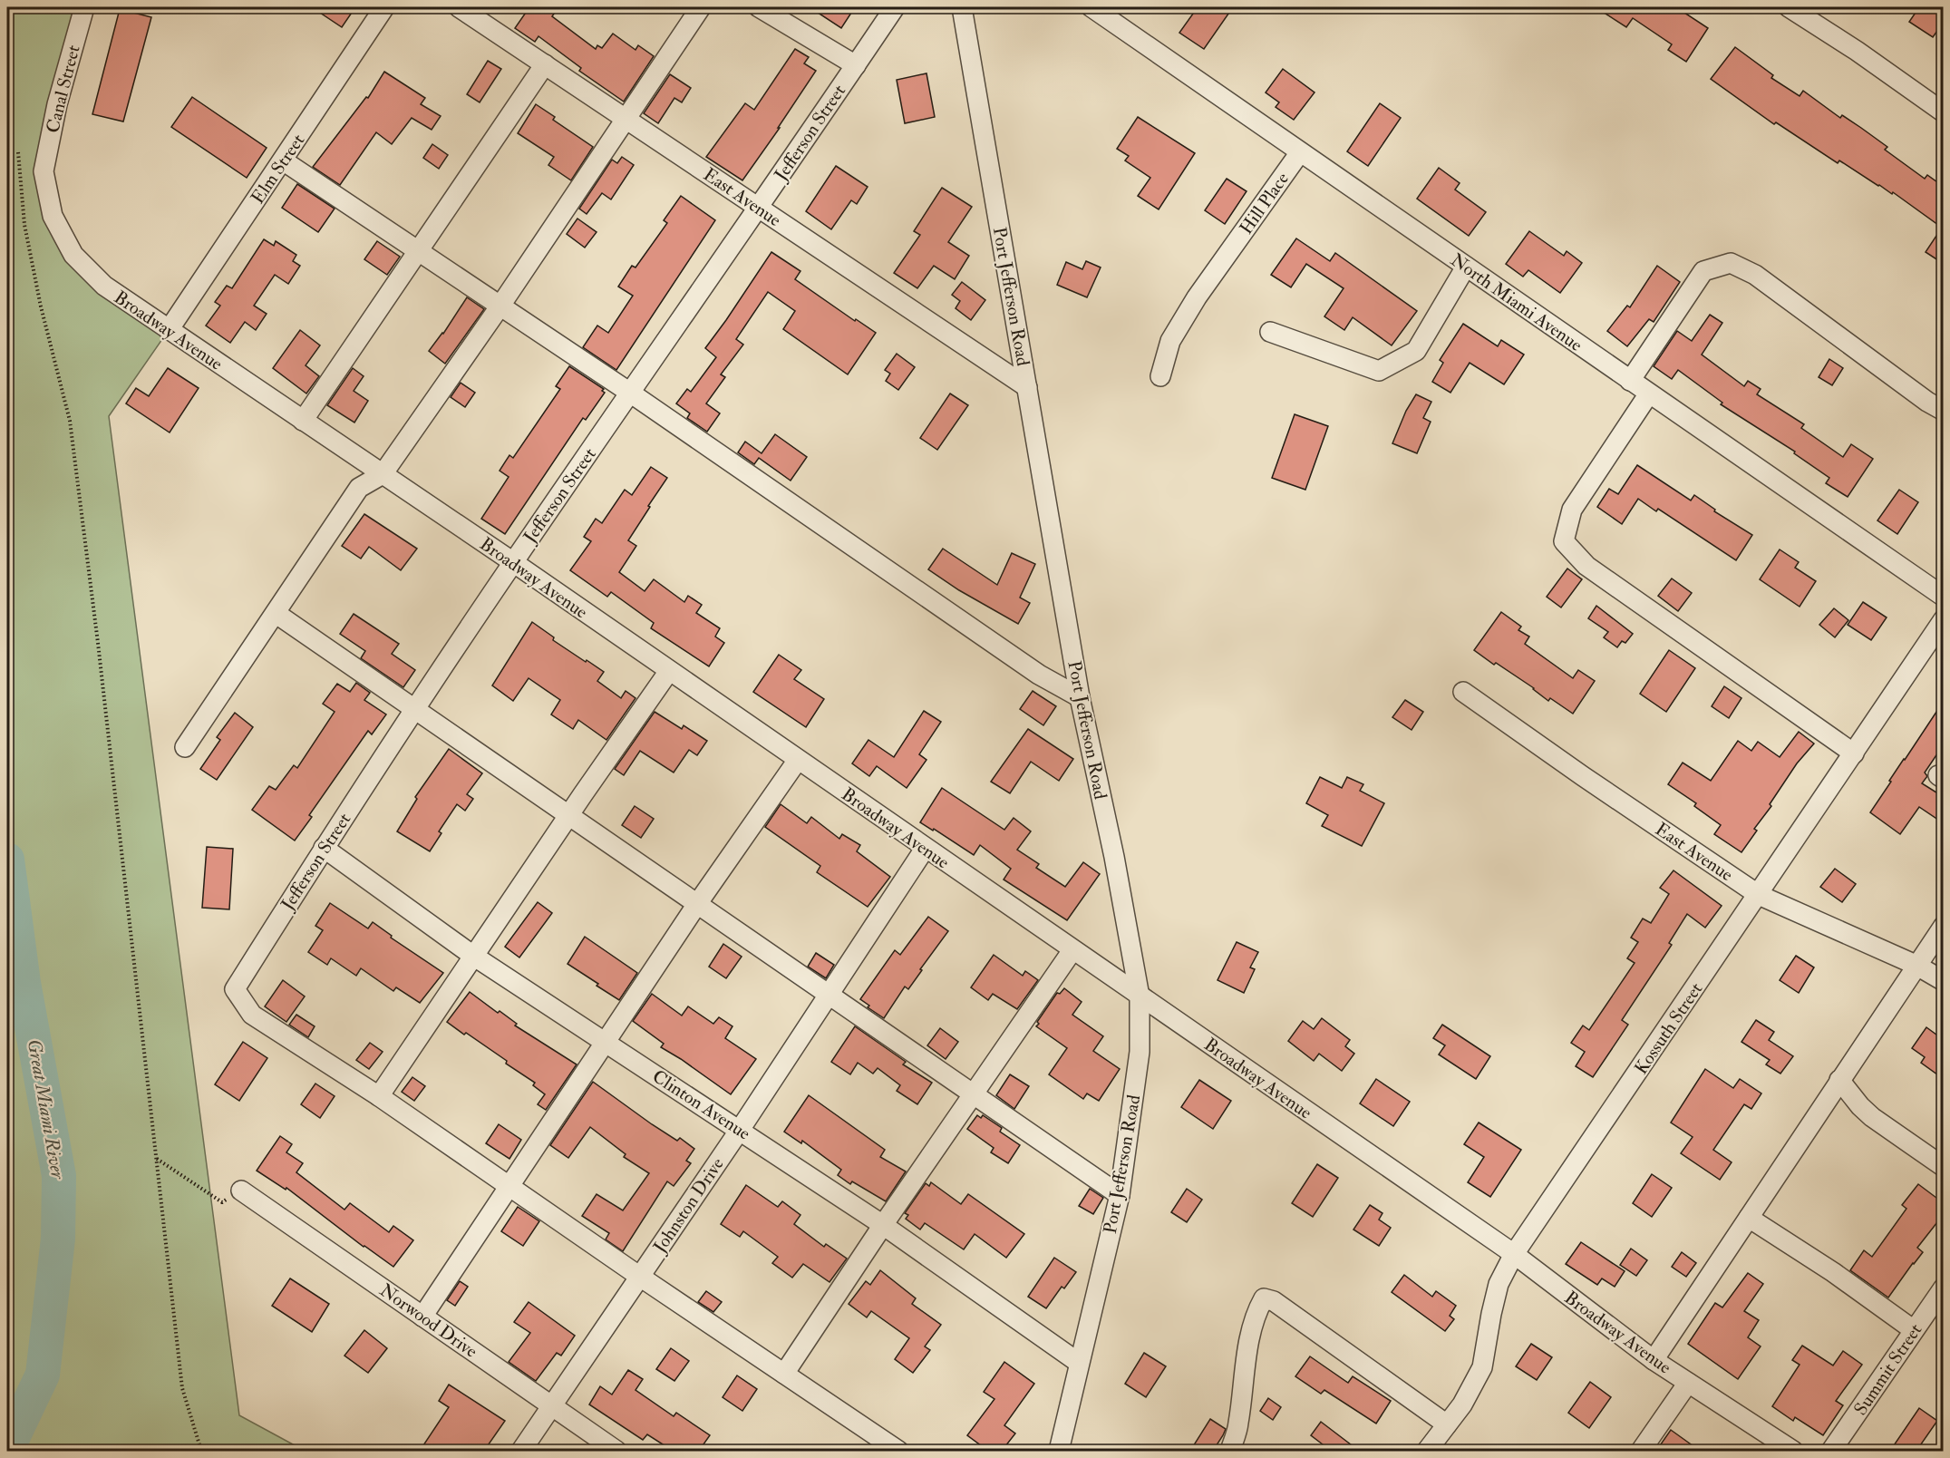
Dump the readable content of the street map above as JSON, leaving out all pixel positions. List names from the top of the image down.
{
  "streets": {
    "street": [
      "Canal Street",
      "Jefferson Street",
      "Elm Street",
      "East Avenue",
      "Hill Place",
      "Port Jefferson Road",
      "North Miami Avenue",
      "Broadway Avenue",
      "Kossuth Street",
      "Clinton Avenue",
      "Johnston Drive",
      "Norwood Drive",
      "Summit Street"
    ]
  },
  "crossings": [
    ["Canal Street", "Broadway Avenue"],
    ["Jefferson Street", "East Avenue"],
    ["Jefferson Street", "Broadway Avenue"],
    ["Jefferson Street", "Clinton Avenue"],
    ["Elm Street", "Broadway Avenue"],
    ["East Avenue", "Port Jefferson Road"],
    ["East Avenue", "Kossuth Street"],
    ["Hill Place", "North Miami Avenue"],
    ["Port Jefferson Road", "Broadway Avenue"],
    ["Port Jefferson Road", "Clinton Avenue"],
    ["Broadway Avenue", "Kossuth Street"],
    ["Broadway Avenue", "Johnston Drive"],
    ["Clinton Avenue", "Johnston Drive"],
    ["Johnston Drive", "Norwood Drive"]
  ],
  "water": ["Great Miami River"]
}
